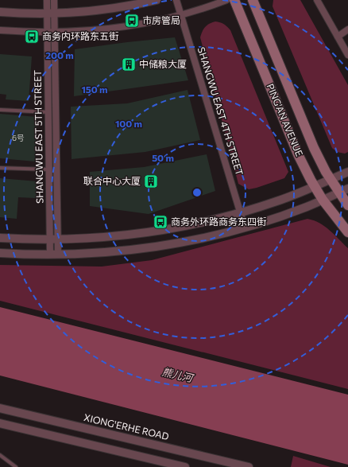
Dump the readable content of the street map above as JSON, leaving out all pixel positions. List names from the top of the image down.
{
  "streets": {
    "main road": ["PING'AN AVENUE"],
    "street": ["SHANGWU EAST 4TH STREET", "SHANGWU EAST 5TH STREET", "XIONG'ERHE ROAD"]
  },
  "water": ["熊儿河"],
  "places": {
    "bus stop": ["市房管局", "商务内环路东五街", "商务外环路商务东四街"],
    "building": ["中储粮大厦", "联合中心大厦"]
  },
  "house_numbers": ["6号"],
  "rings": [
    "200 m",
    "150 m",
    "100 m",
    "50 m"
  ]
}
